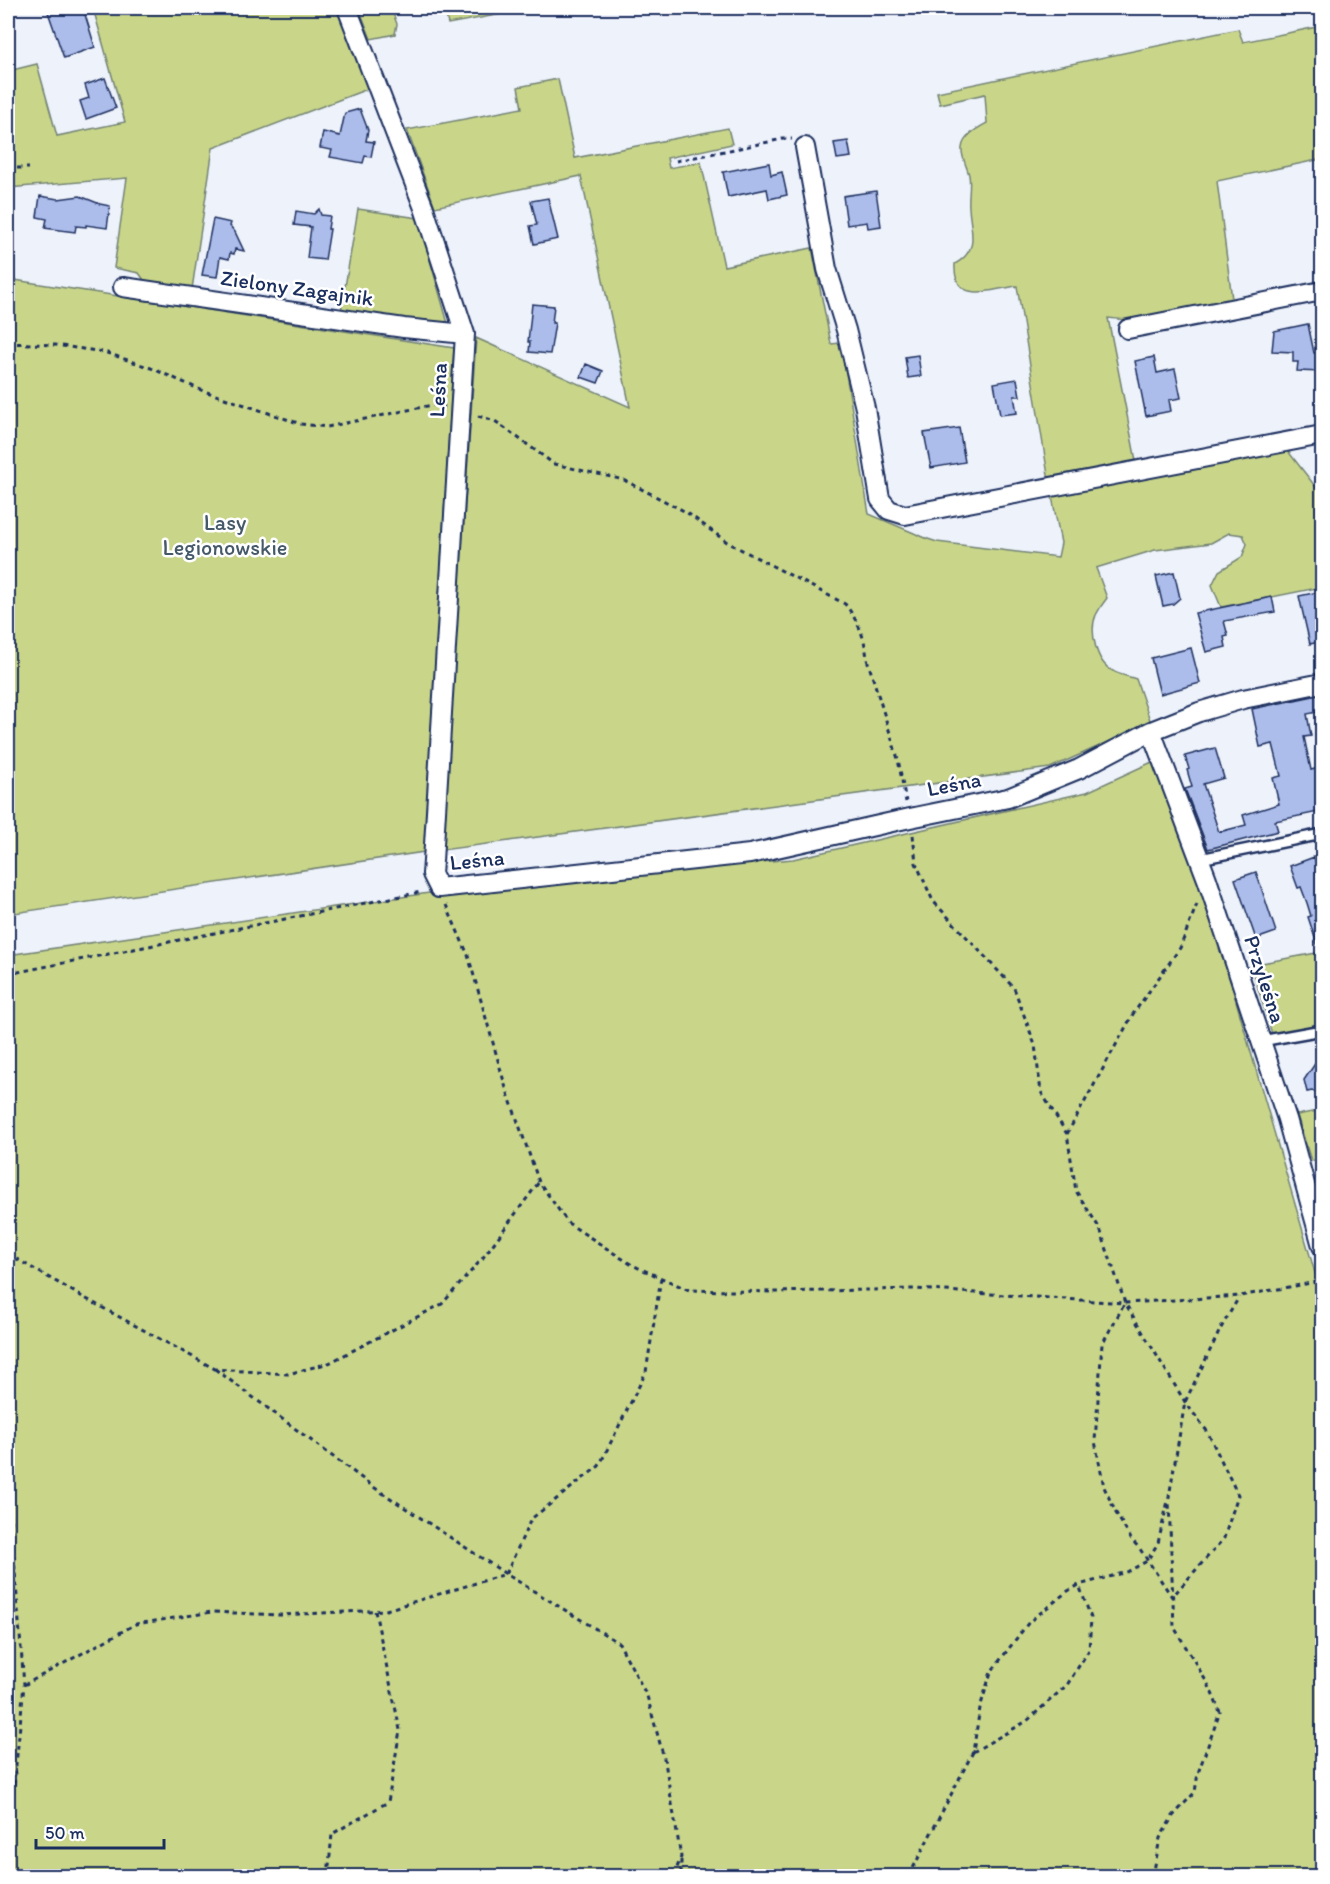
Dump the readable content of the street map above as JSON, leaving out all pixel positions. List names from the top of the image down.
{
  "streets": {
    "street": ["Zielony Zagajnik", "Leśna", "Przyleśna"]
  },
  "crossings": [
    ["Zielony Zagajnik", "Leśna"],
    ["Leśna", "Przyleśna"]
  ],
  "parks": ["Lasy Legionowskie"],
  "scale_bar": "50 m"
}
